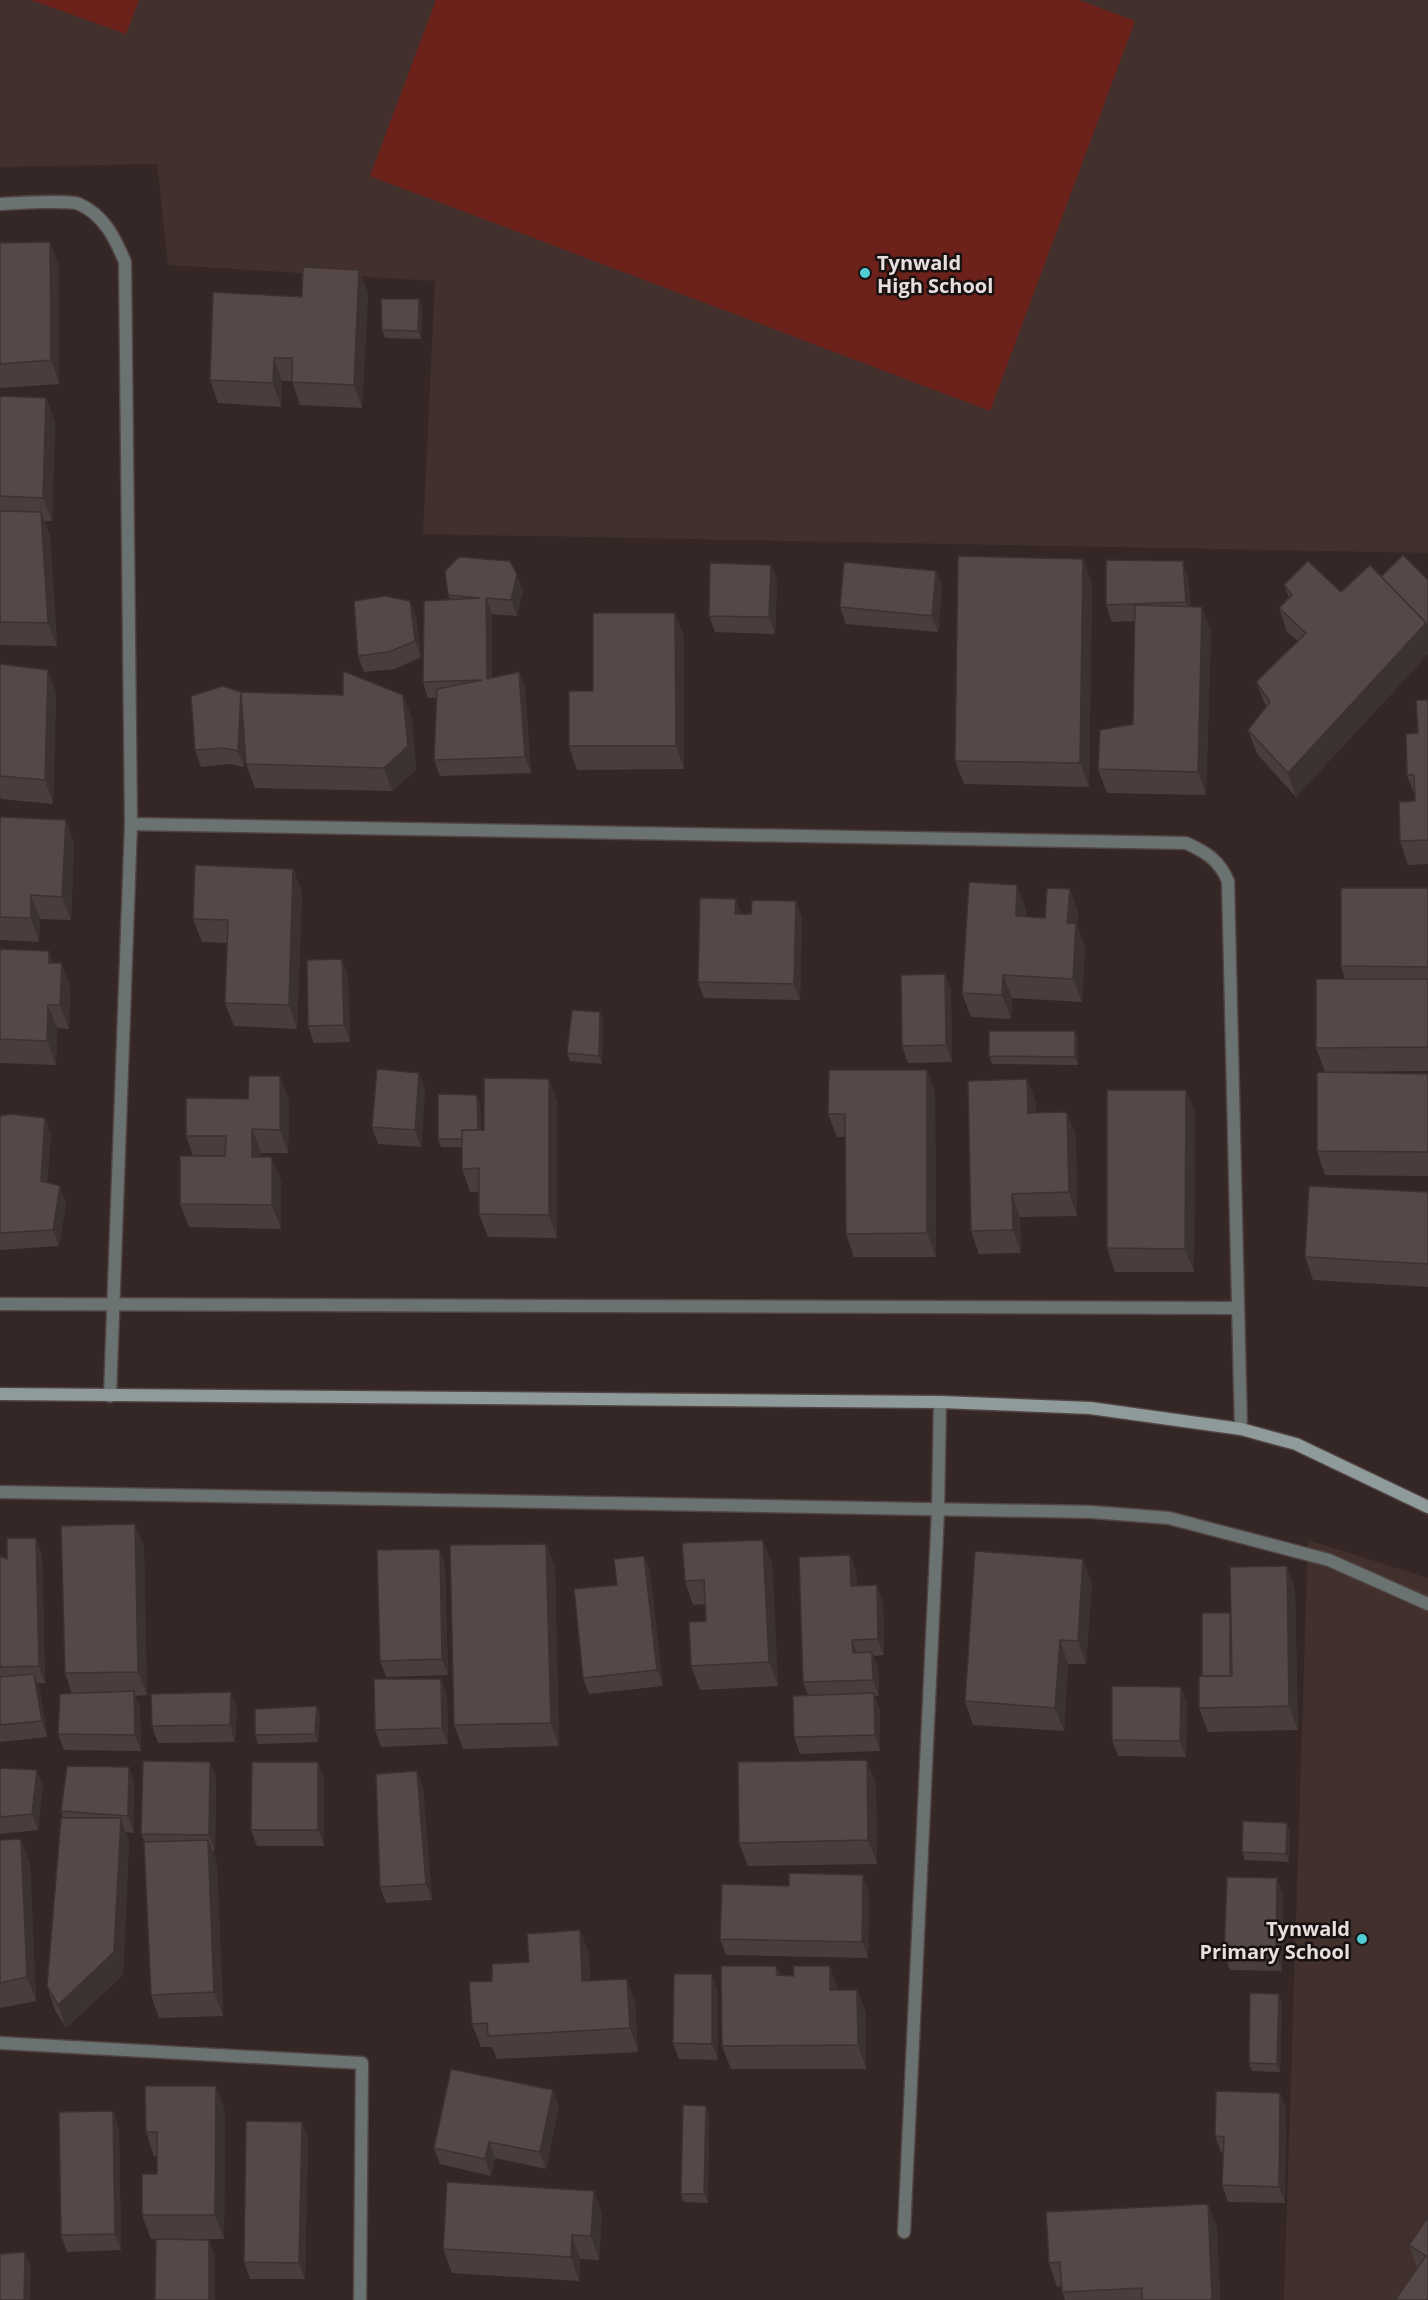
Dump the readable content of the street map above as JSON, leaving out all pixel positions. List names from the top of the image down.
{
  "places": ["Tynwald High School", "Tynwald Primary School"]
}
